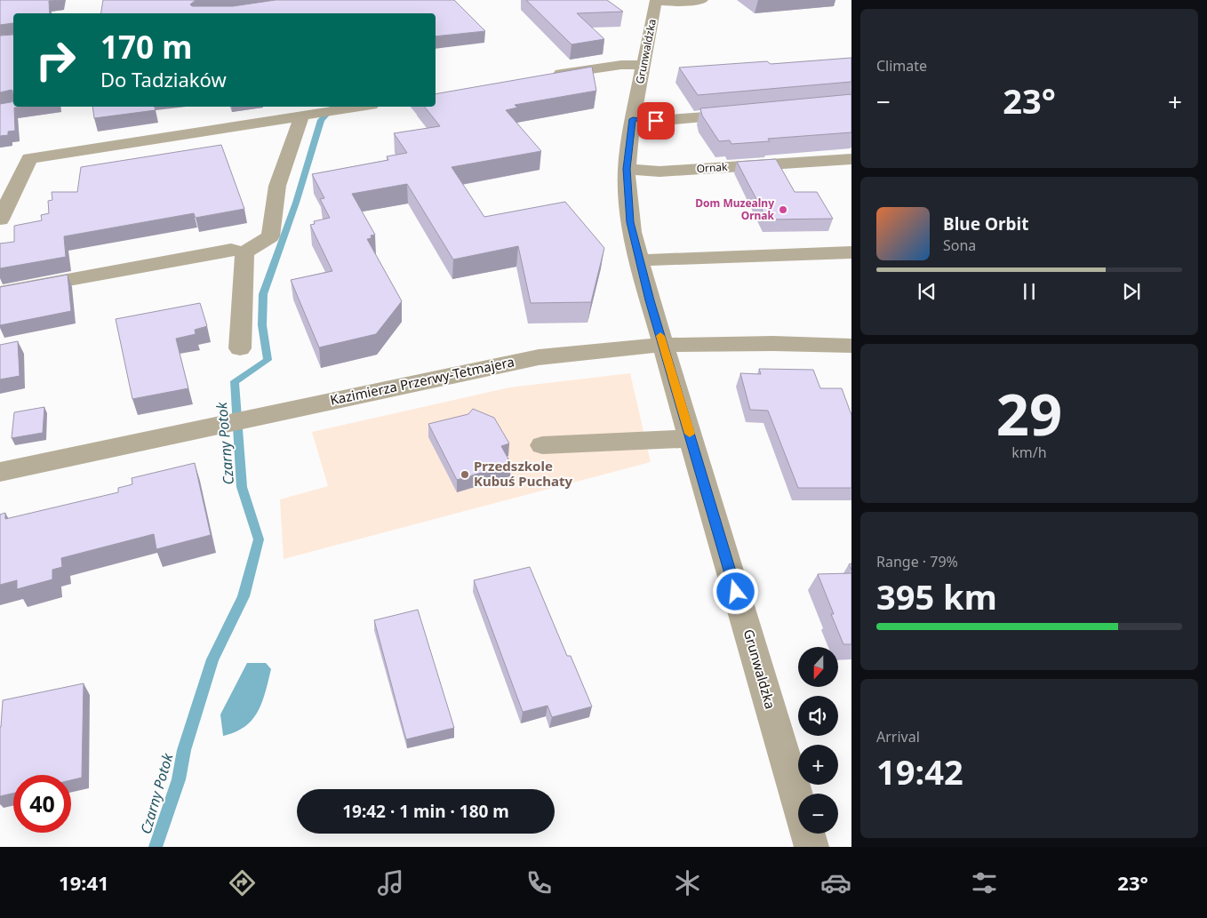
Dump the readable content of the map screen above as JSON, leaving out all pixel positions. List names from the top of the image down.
{
  "streets": {
    "street": ["Grunwaldzka", "Ornak", "Kazimierza Przerwy-Tetmajera"]
  },
  "crossings": [
    ["Grunwaldzka", "Ornak"],
    ["Grunwaldzka", "Kazimierza Przerwy-Tetmajera"]
  ],
  "water": ["Czarny Potok"],
  "places": ["Dom Muzealny Ornak", "Przedszkole Kubuś Puchaty"],
  "north": "bottom",
  "page": {
    "tile": [
      "Climate",
      ["29", "km/h"],
      ["Range · 79%", "395 km"],
      ["Arrival", "19:42"]
    ],
    "turn": ["170 m", "Do Tadziaków"],
    "heat": ["−", "23°", "+"],
    "song": ["Blue Orbit", "Sona"],
    "map_buttons": ["+", "−"],
    "limit": "40",
    "trip": "19:42 · 1 min · 180 m",
    "tabs": ["19:41", "23°"]
  }
}
